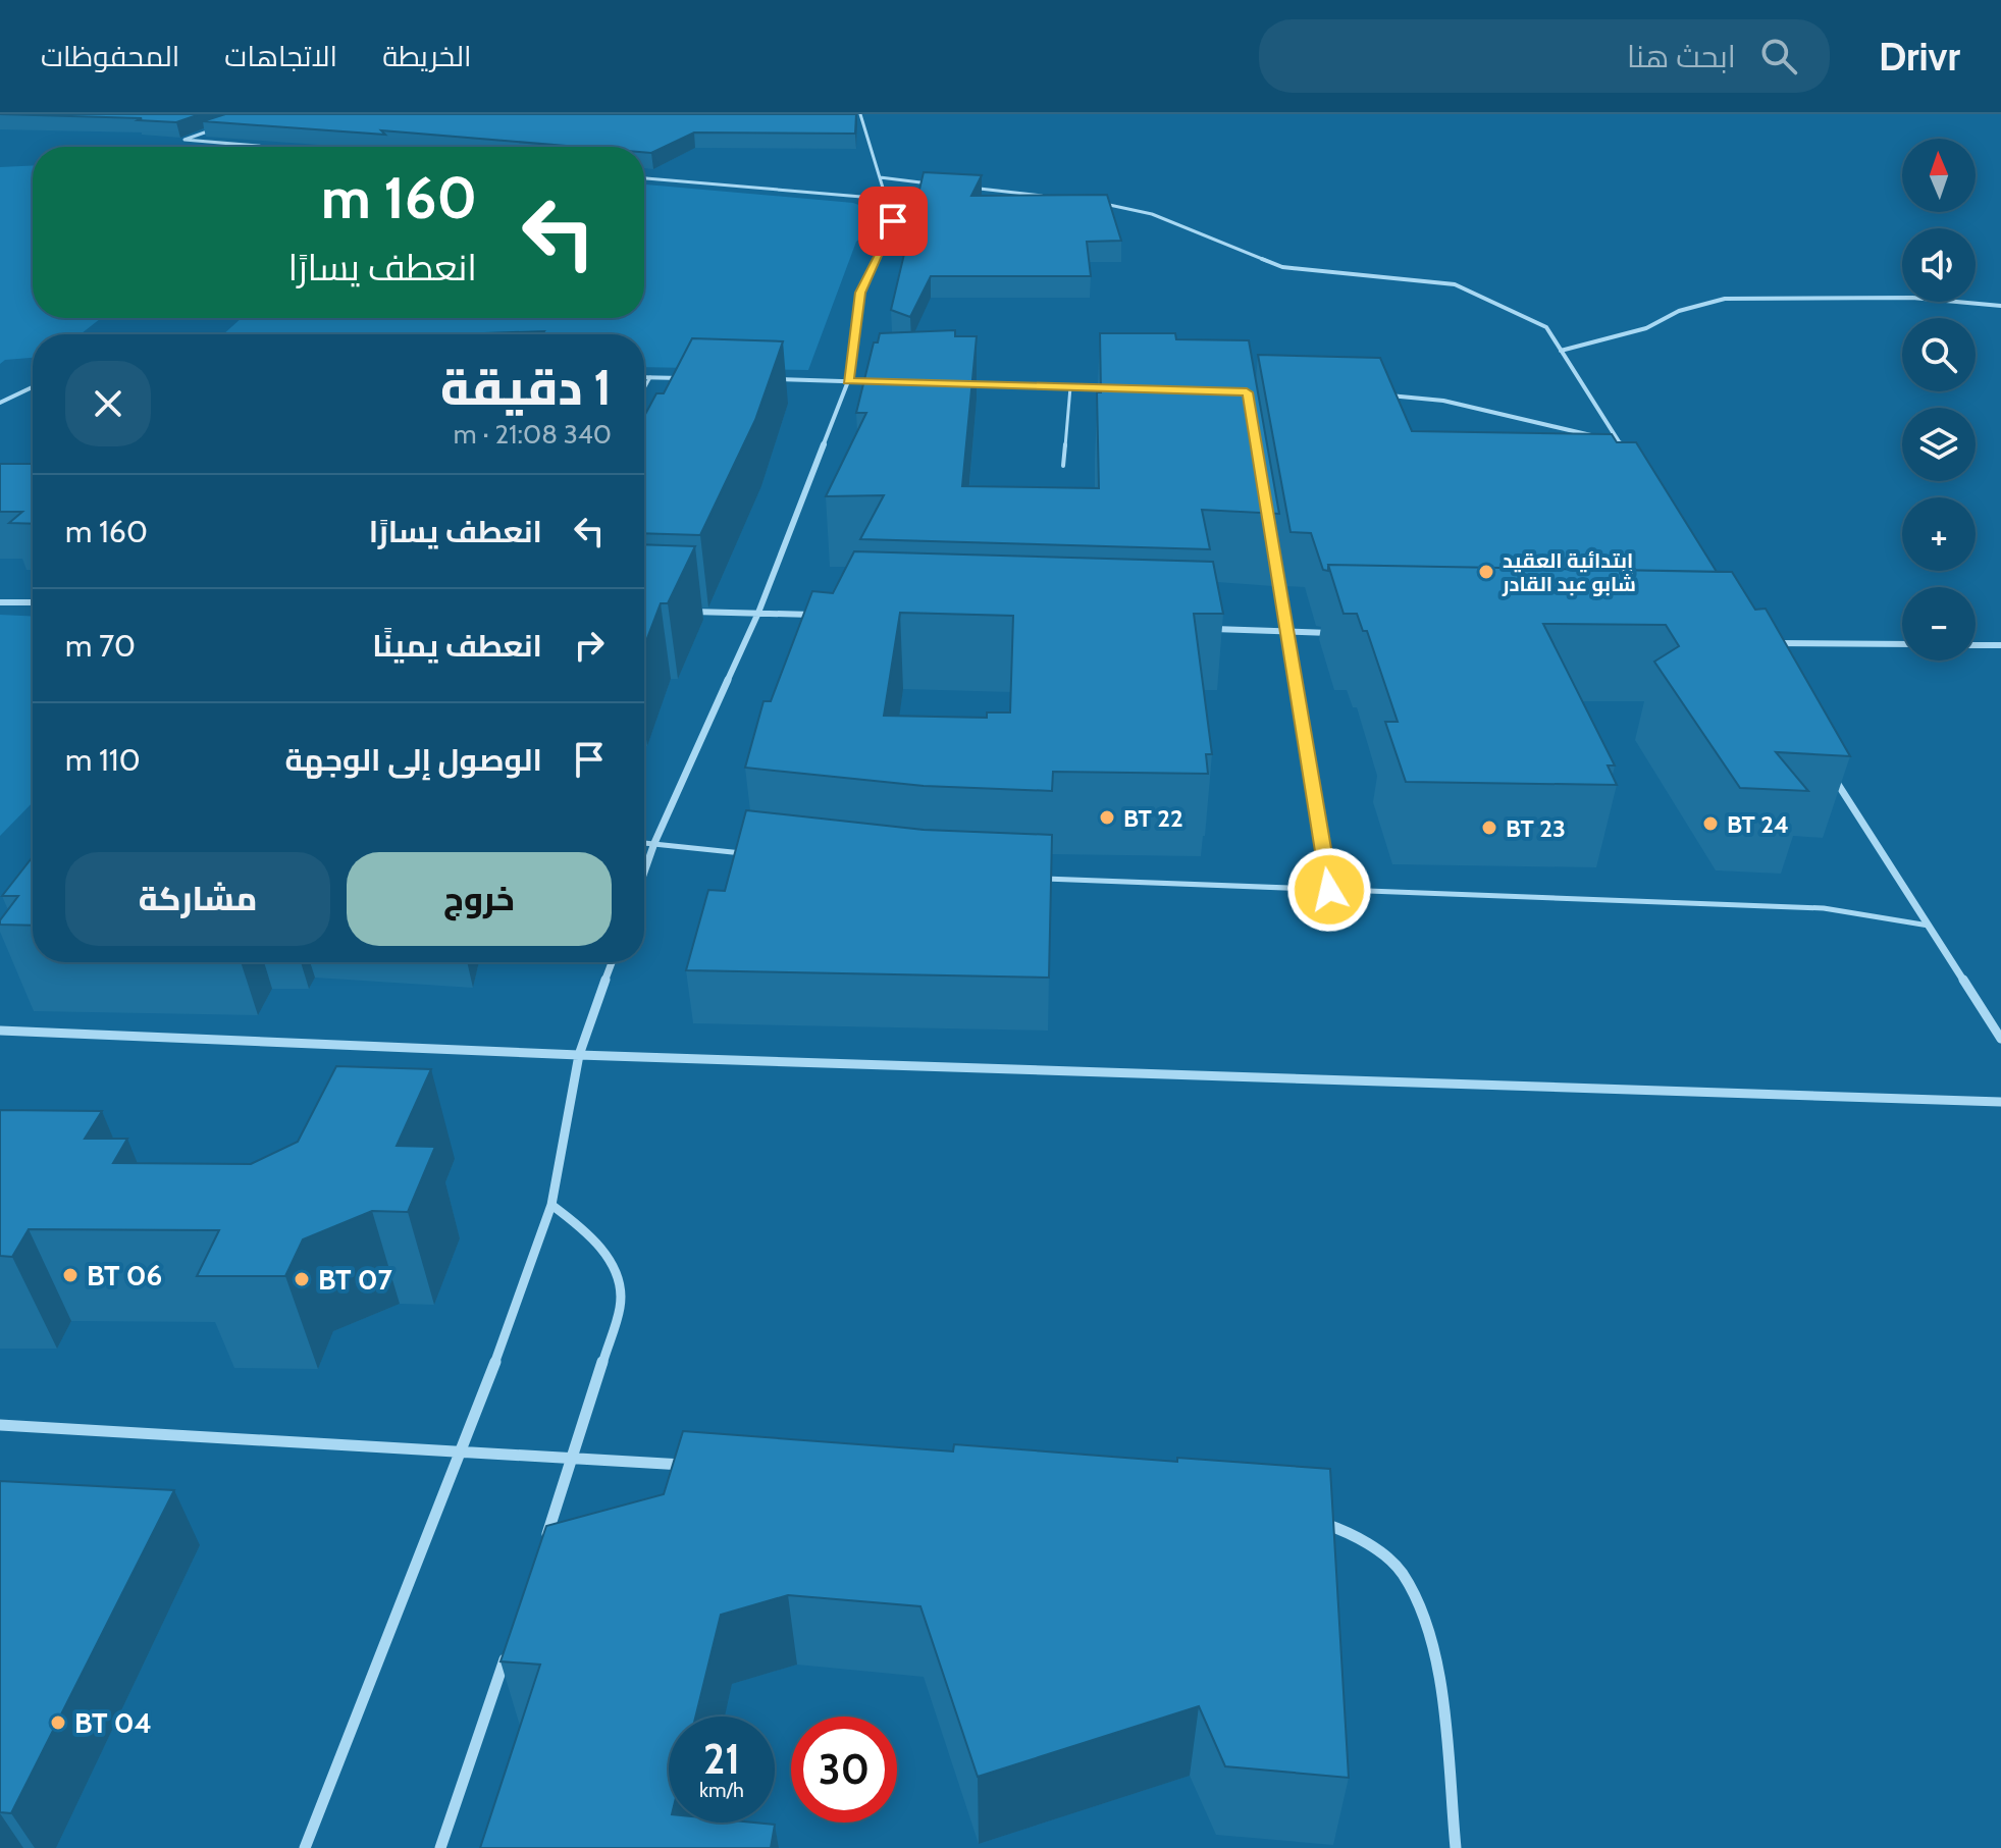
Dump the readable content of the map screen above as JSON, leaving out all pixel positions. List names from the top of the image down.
{
  "places": [
    "إبتدائية العقيد شابو عبد القادر",
    "BT 22",
    "BT 24",
    "BT 23",
    "BT 06",
    "BT 07",
    "BT 04"
  ],
  "north": "top",
  "page": {
    "header": "Drivr",
    "search": "ابحث هنا",
    "nav": ["الخريطة", "الاتجاهات", "المحفوظات"],
    "map_buttons": ["+", "−"],
    "turn": ["160 m", "انعطف يسارًا"],
    "heading": ["1 دقيقة", "340 m · 21:08"],
    "list": [
      {
        "name": "انعطف يسارًا",
        "value": "160 m"
      },
      {
        "name": "انعطف يمينًا",
        "value": "70 m"
      },
      {
        "name": "الوصول إلى الوجهة",
        "value": "110 m"
      }
    ],
    "buttons": ["خروج", "مشاركة"],
    "speed": "21 km/h",
    "limit": "30"
  }
}
